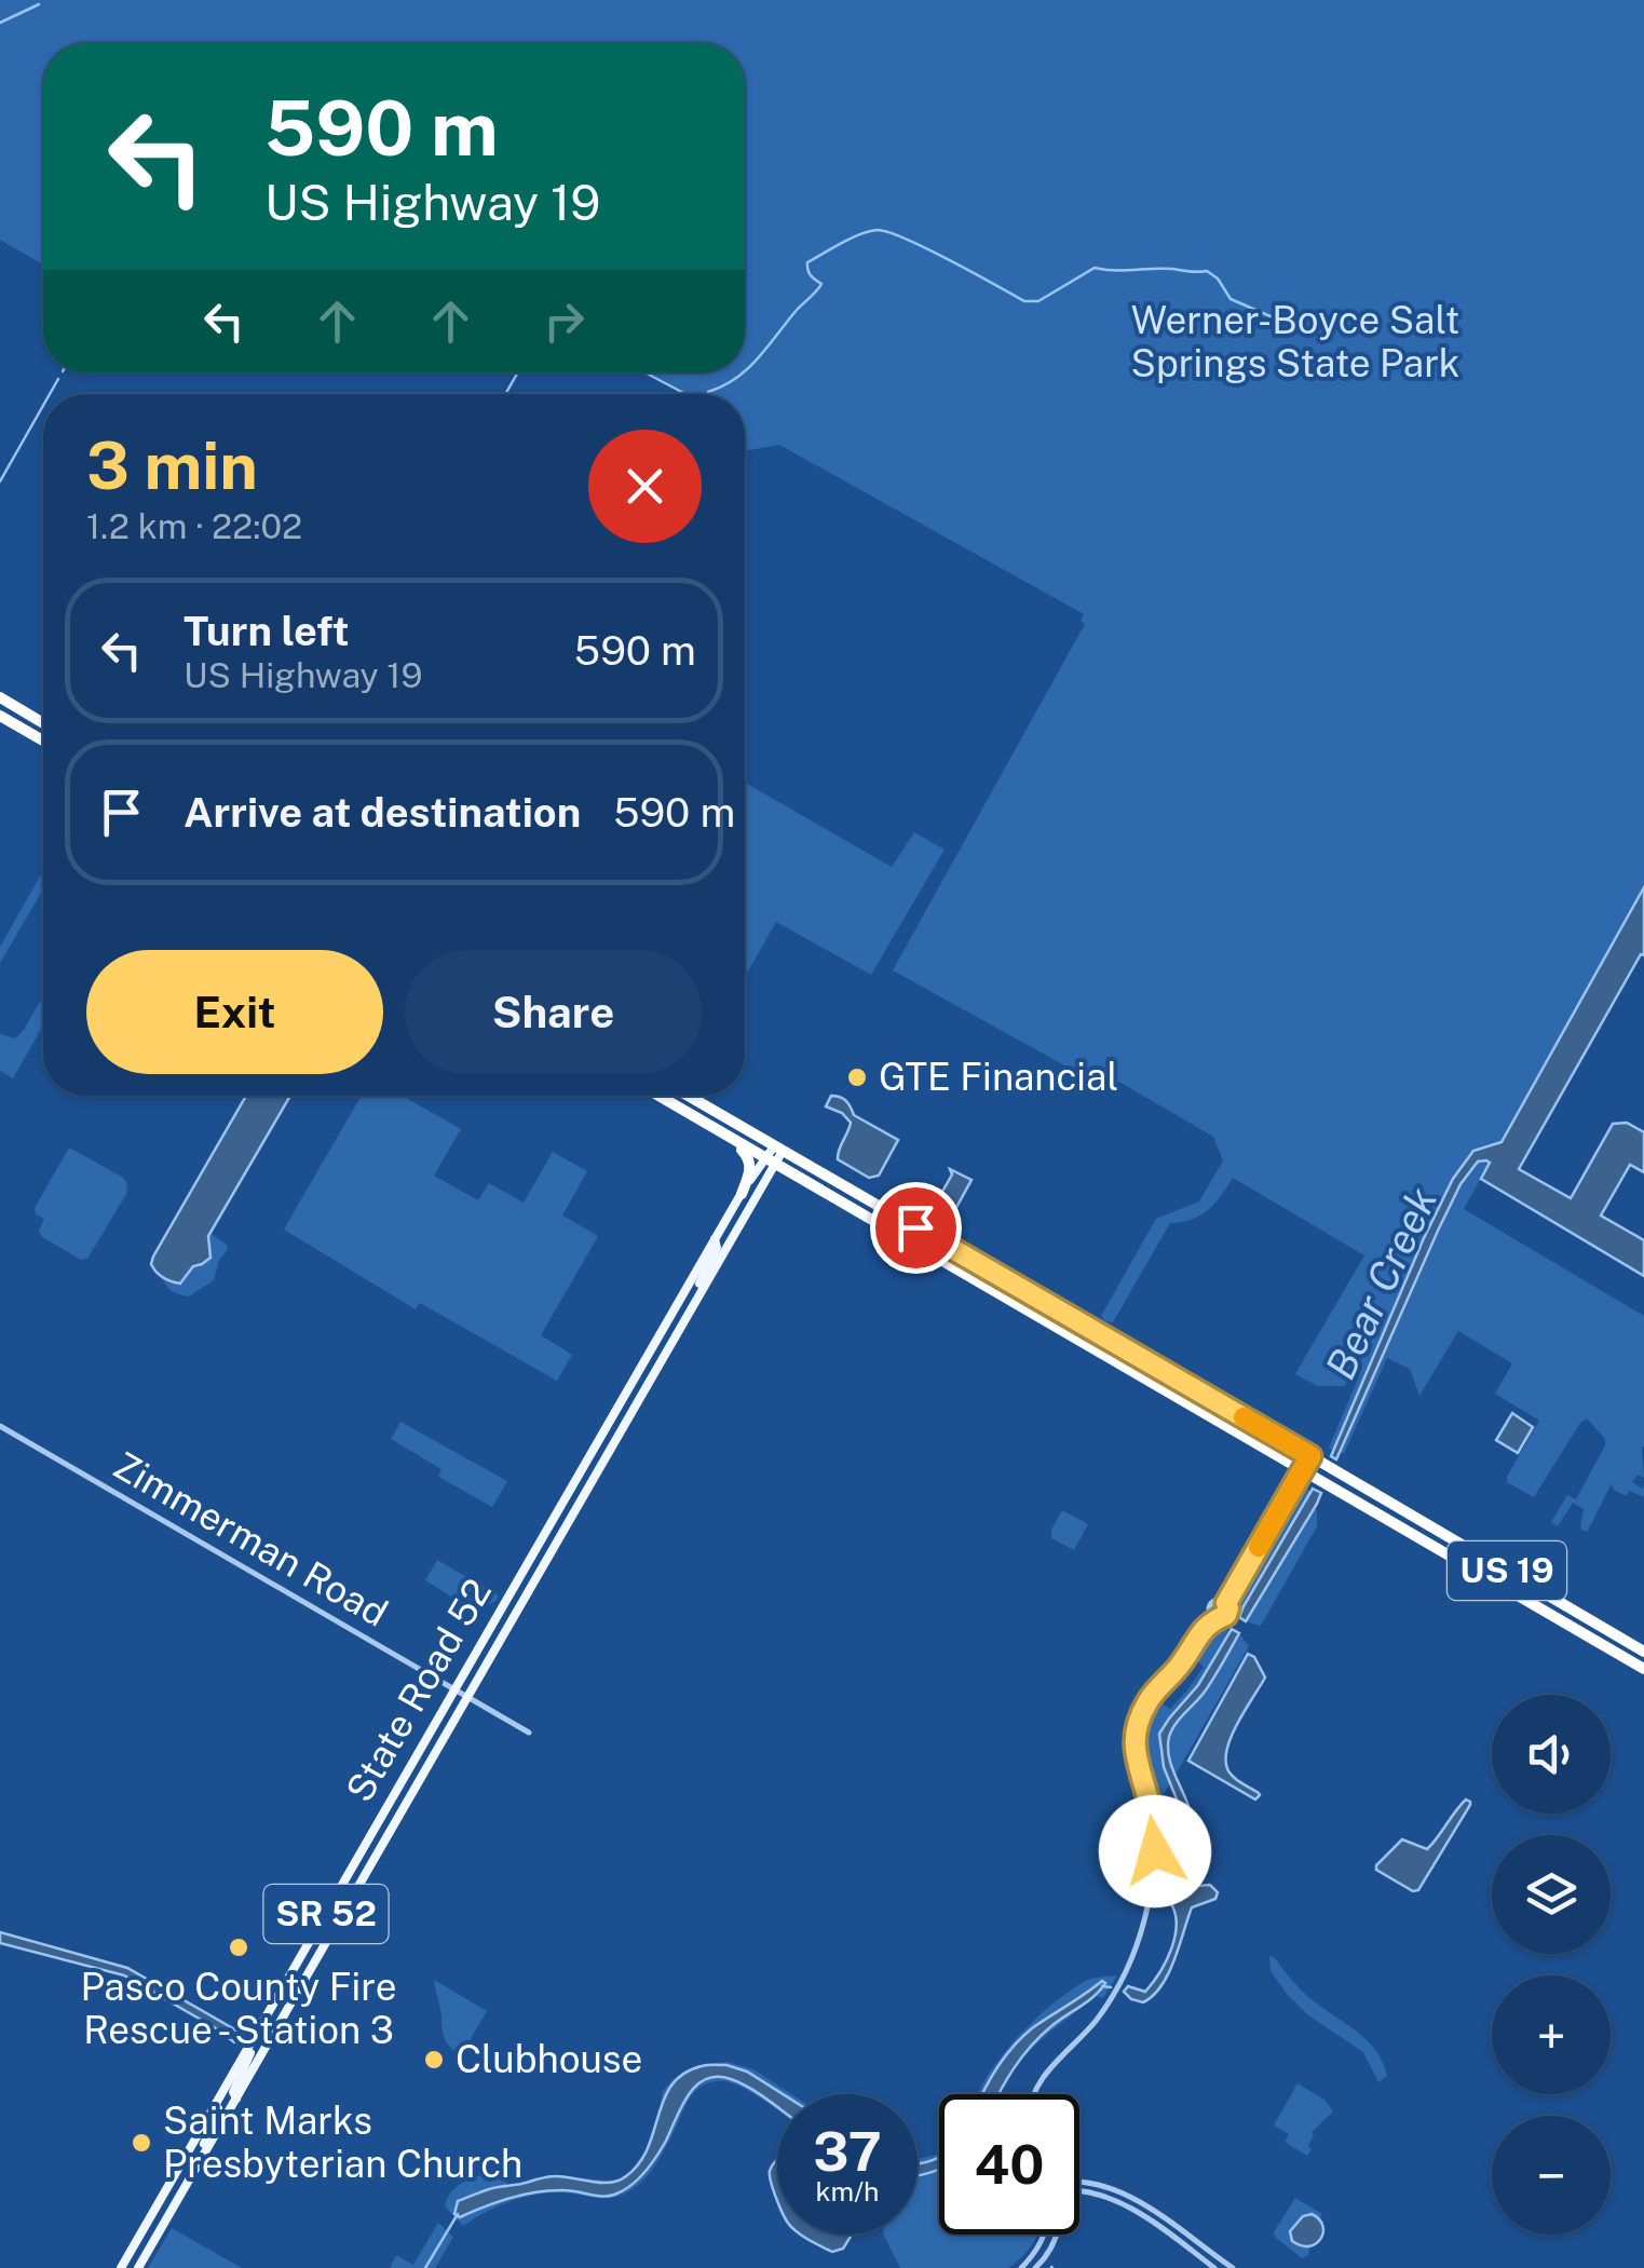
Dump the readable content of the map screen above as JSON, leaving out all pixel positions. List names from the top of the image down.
{
  "streets": {
    "highway": ["US 19"],
    "main road": ["State Road 52", "SR 52"],
    "street": ["Zimmerman Road"]
  },
  "crossings": [
    ["Zimmerman Road", "State Road 52"],
    ["US 19", "State Road 52"]
  ],
  "water": ["Bear Creek"],
  "parks": ["Werner-Boyce Salt Springs State Park"],
  "places": [
    "GTE Financial",
    "Pasco County Fire Rescue - Station 3",
    "Clubhouse",
    "Saint Marks Presbyterian Church"
  ],
  "page": {
    "turn": ["590 m", "US Highway 19"],
    "heading": ["3 min", "1.2 km · 22:02"],
    "list": [
      {
        "name": "Turn left",
        "note": "US Highway 19",
        "value": "590 m"
      },
      {
        "name": "Arrive at destination",
        "value": "590 m"
      }
    ],
    "buttons": ["Exit", "Share"],
    "map_buttons": ["+", "−"],
    "speed": "37 km/h",
    "limit": "40"
  }
}
